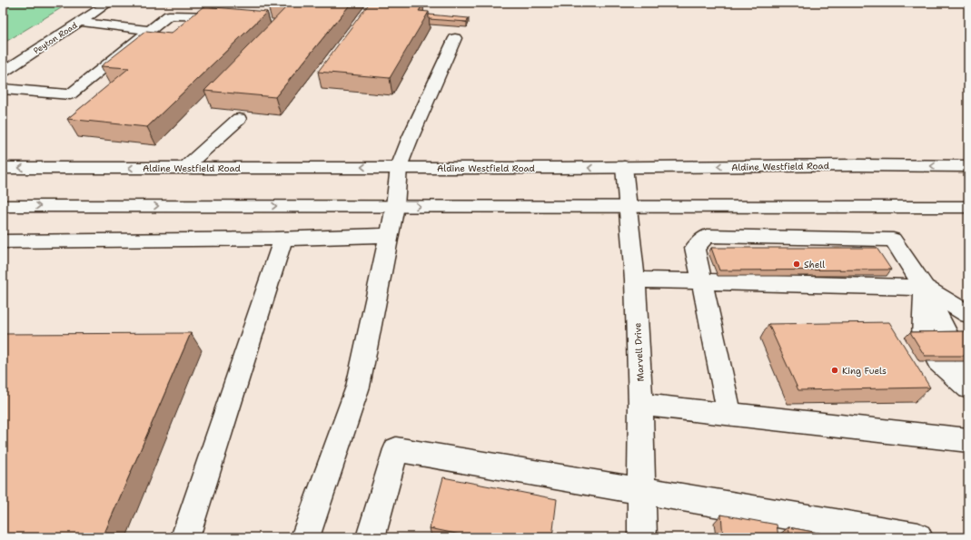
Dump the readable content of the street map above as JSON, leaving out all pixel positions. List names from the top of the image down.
{
  "streets": {
    "main road": ["Peyton Road", "Aldine Westfield Road", "Marvell Drive"]
  },
  "crossings": [
    ["Aldine Westfield Road", "Marvell Drive"]
  ],
  "places": ["Shell", "King Fuels"]
}
